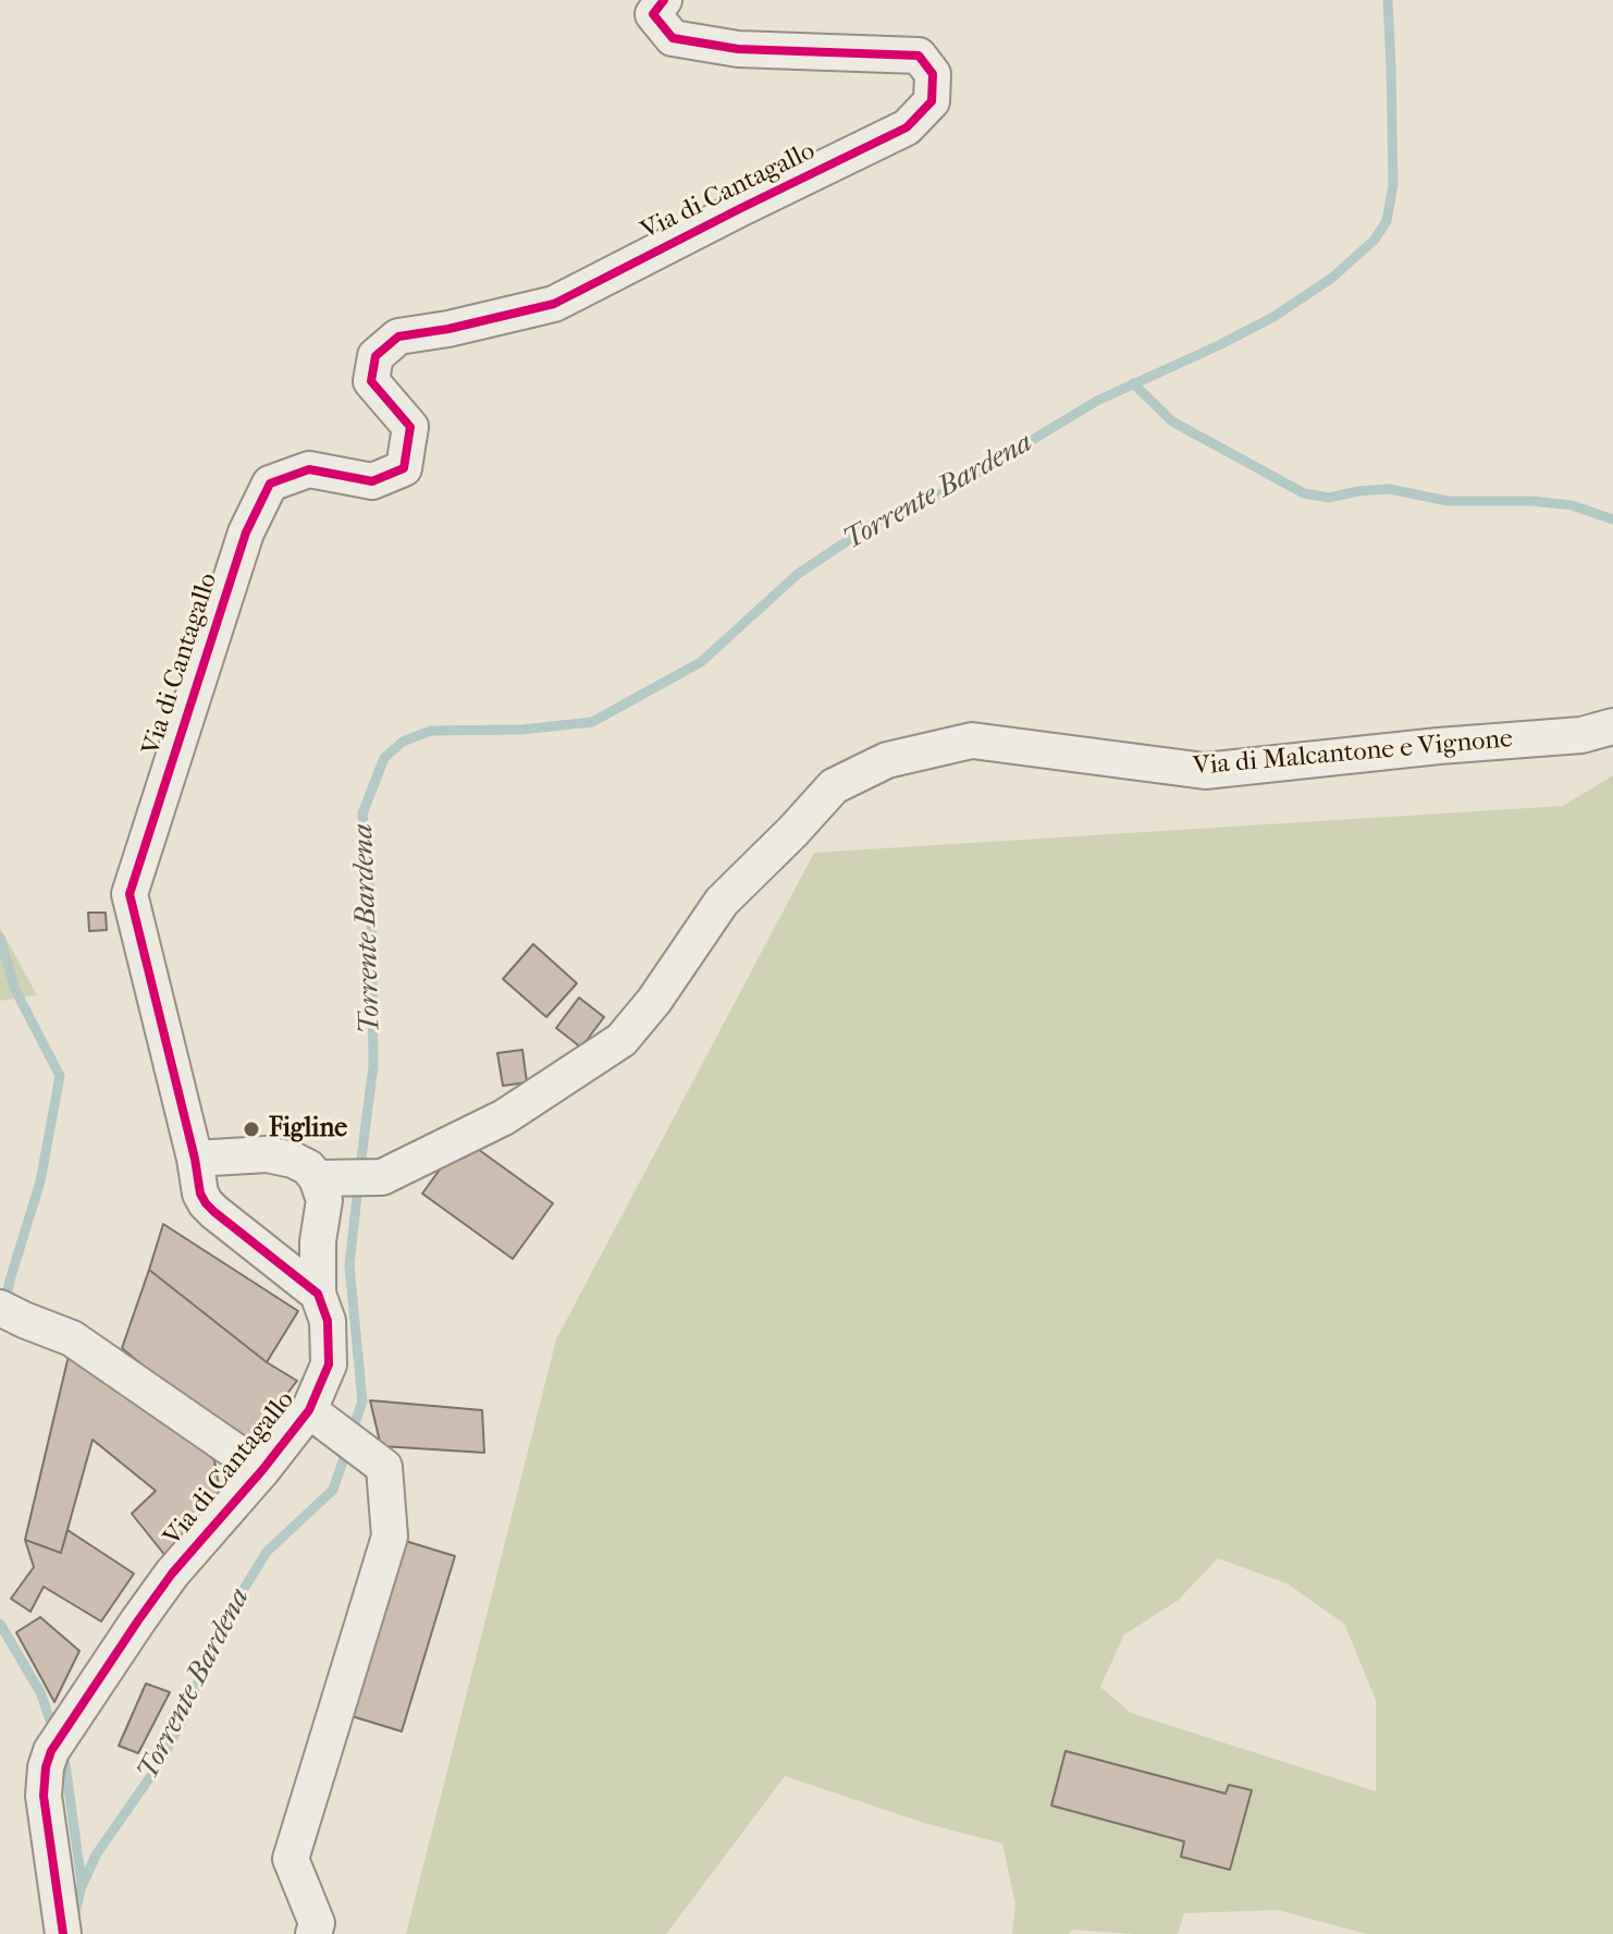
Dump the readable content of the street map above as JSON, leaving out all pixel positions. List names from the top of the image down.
{
  "streets": {
    "street": ["Via di Cantagallo", "Via di Malcantone e Vignone"]
  },
  "water": ["Torrente Bardena"],
  "places": ["Figline"]
}
